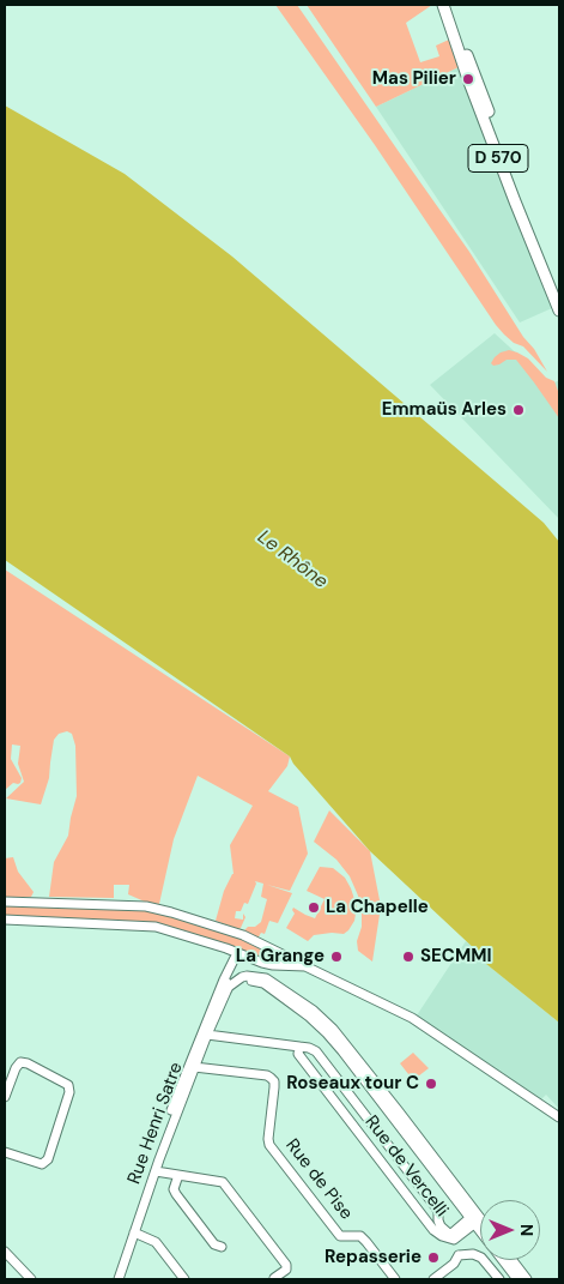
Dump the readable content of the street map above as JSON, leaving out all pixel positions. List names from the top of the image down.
{
  "streets": {
    "main road": ["D 570"],
    "street": ["Rue Henri Satre", "Rue de Vercelli", "Rue de Pise"]
  },
  "crossings": [
    ["Rue Henri Satre", "Rue de Vercelli"],
    ["Rue Henri Satre", "Rue de Pise"]
  ],
  "water": ["Le Rhône"],
  "places": [
    "Mas Pilier",
    "Emmaüs Arles",
    "La Chapelle",
    "La Grange",
    "SECMMI",
    "Roseaux tour C",
    "Repasserie"
  ],
  "north": "right"
}
